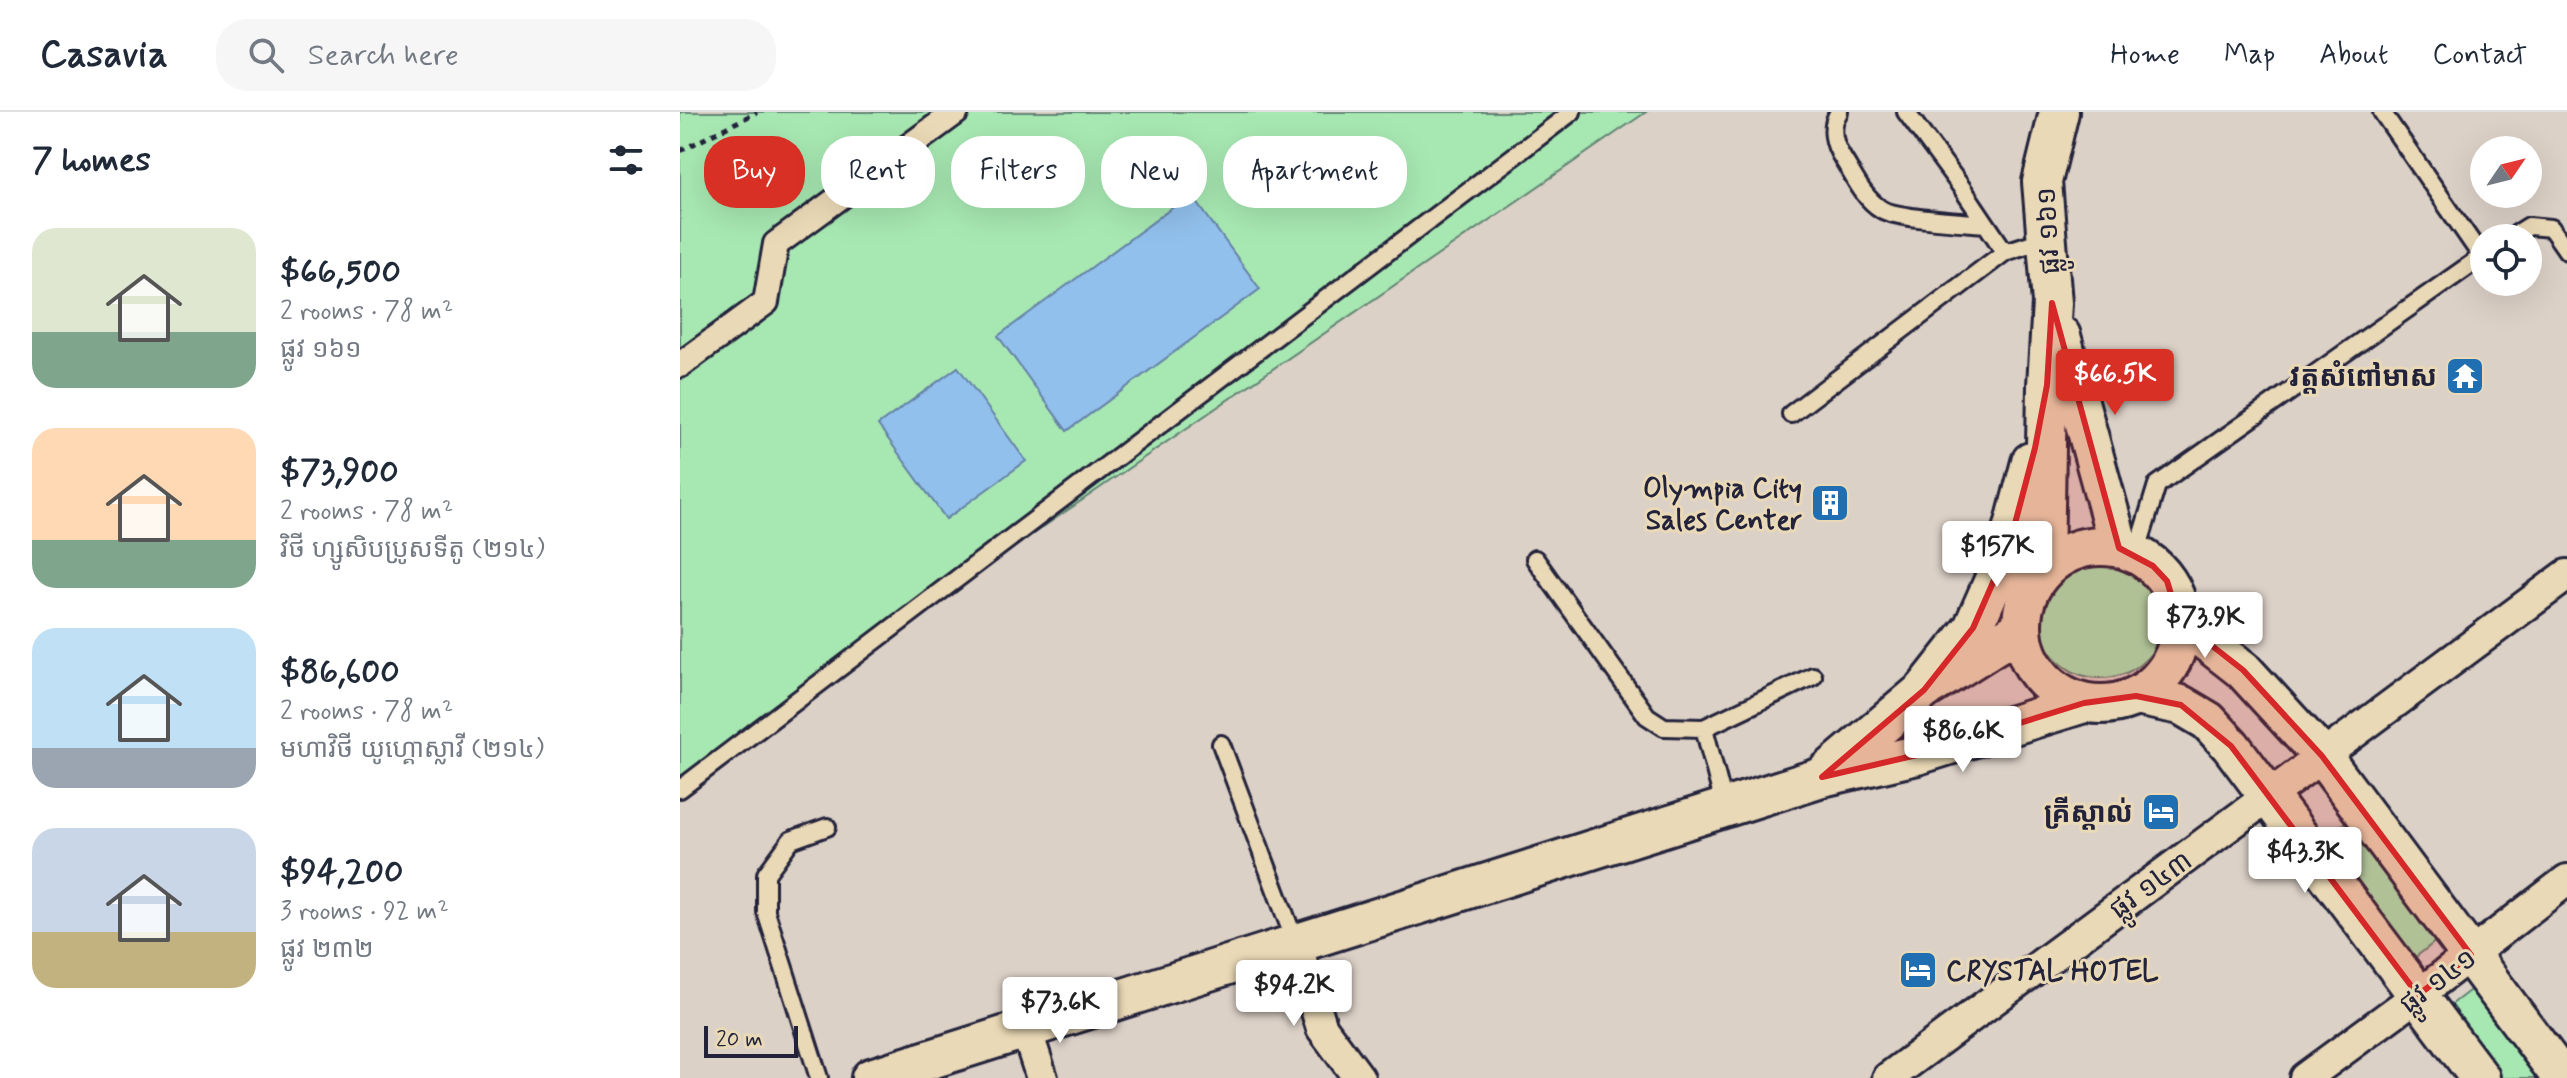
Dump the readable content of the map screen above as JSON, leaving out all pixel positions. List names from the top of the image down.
{
  "streets": {
    "street": ["ផ្លូវ ១៦១", "ផ្លូវ ១៤៣", "ផ្លូវ ១៤១"]
  },
  "places": {
    "temple": ["វត្តសំពៅមាស"],
    "building": ["Olympia City Sales Center"],
    "hotel": ["គ្រីស្តាល់", "CRYSTAL HOTEL"]
  },
  "scale_bar": "20 m",
  "north": "top right",
  "page": {
    "header": "Casavia",
    "search": "Search here",
    "nav": [
      "Home",
      "Map",
      "About",
      "Contact"
    ],
    "heading": "7 homes",
    "chip": [
      "Buy",
      "Rent",
      "Filters",
      "New",
      "Apartment"
    ],
    "list": [
      {
        "name": "$66,500",
        "note": "2 rooms · 78 m² · ផ្លូវ ១៦១"
      },
      {
        "name": "$73,900",
        "note": "2 rooms · 78 m² · វិថី ហ្សូសិបប្រូសទីតូ (២១៤)"
      },
      {
        "name": "$86,600",
        "note": "2 rooms · 78 m² · មហាវិថី យូហ្គោស្លាវី (២១៤)"
      },
      {
        "name": "$94,200",
        "note": "3 rooms · 92 m² · ផ្លូវ ២៣២"
      }
    ],
    "price": [
      "$66.5K",
      "$157K",
      "$73.9K",
      "$86.6K",
      "$43.3K",
      "$94.2K",
      "$73.6K"
    ],
    "scale": "20 m"
  }
}
